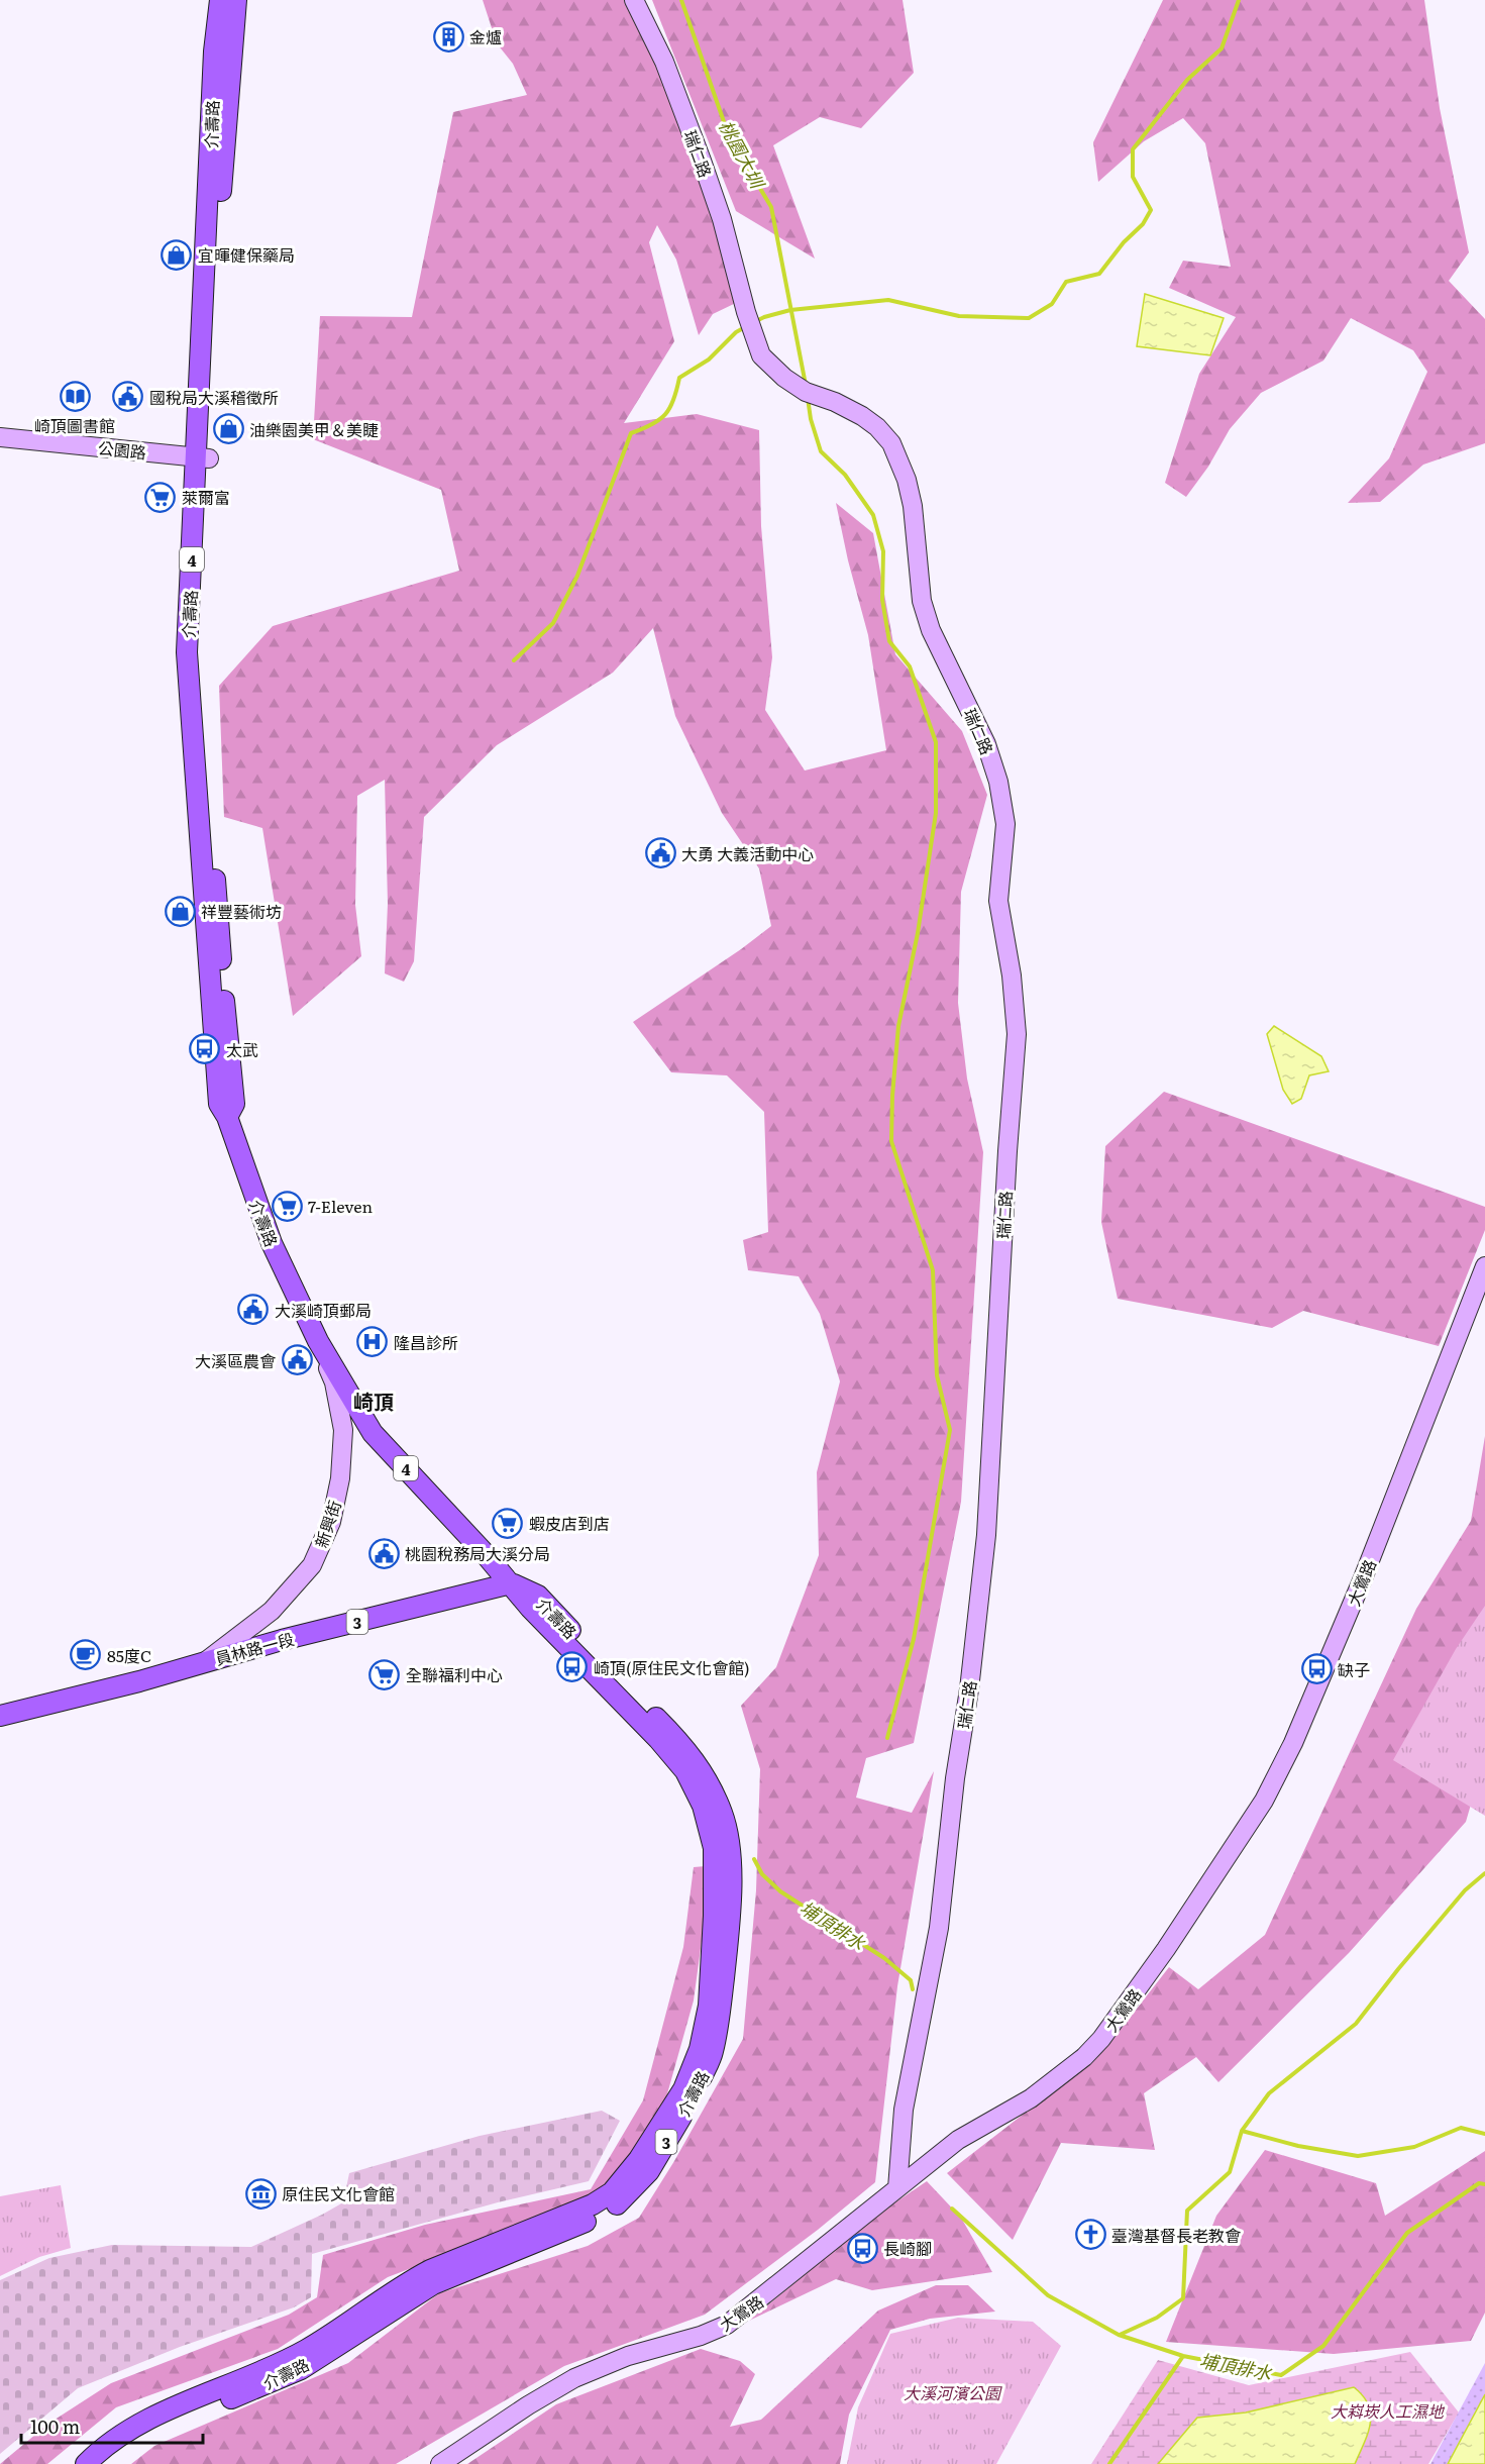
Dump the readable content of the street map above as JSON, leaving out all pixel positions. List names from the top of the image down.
{
  "streets": {
    "main road": [
      "介壽路",
      "4",
      "3",
      "員林路一段"
    ],
    "street": [
      "瑞仁路",
      "公園路",
      "新興街",
      "大鶯路"
    ]
  },
  "crossings": [
    ["介壽路", "公園路"],
    ["介壽路", "新興街"],
    ["介壽路", "員林路一段"],
    ["瑞仁路", "大鶯路"],
    ["新興街", "員林路一段"]
  ],
  "districts": ["崎頂"],
  "water": ["桃園大圳", "埔頂排水"],
  "parks": ["大溪河濱公園", "大嵙崁人工濕地"],
  "places": {
    "building": ["金爐"],
    "shop": ["宜暉健保藥局", "油樂園美甲＆美睫", "祥豐藝術坊"],
    "library": ["崎頂圖書館"],
    "public building": [
      "國稅局大溪稽徵所",
      "大勇 大義活動中心",
      "大溪崎頂郵局",
      "大溪區農會",
      "桃園稅務局大溪分局"
    ],
    "supermarket": [
      "萊爾富",
      "7-Eleven",
      "蝦皮店到店",
      "全聯福利中心"
    ],
    "bus stop": [
      "太武",
      "崎頂(原住民文化會館)",
      "缺子",
      "長崎腳"
    ],
    "hospital": ["隆昌診所"],
    "cafe": ["85度C"],
    "museum": ["原住民文化會館"],
    "church": ["臺灣基督長老教會"]
  },
  "scale_bar": "100 m"
}
